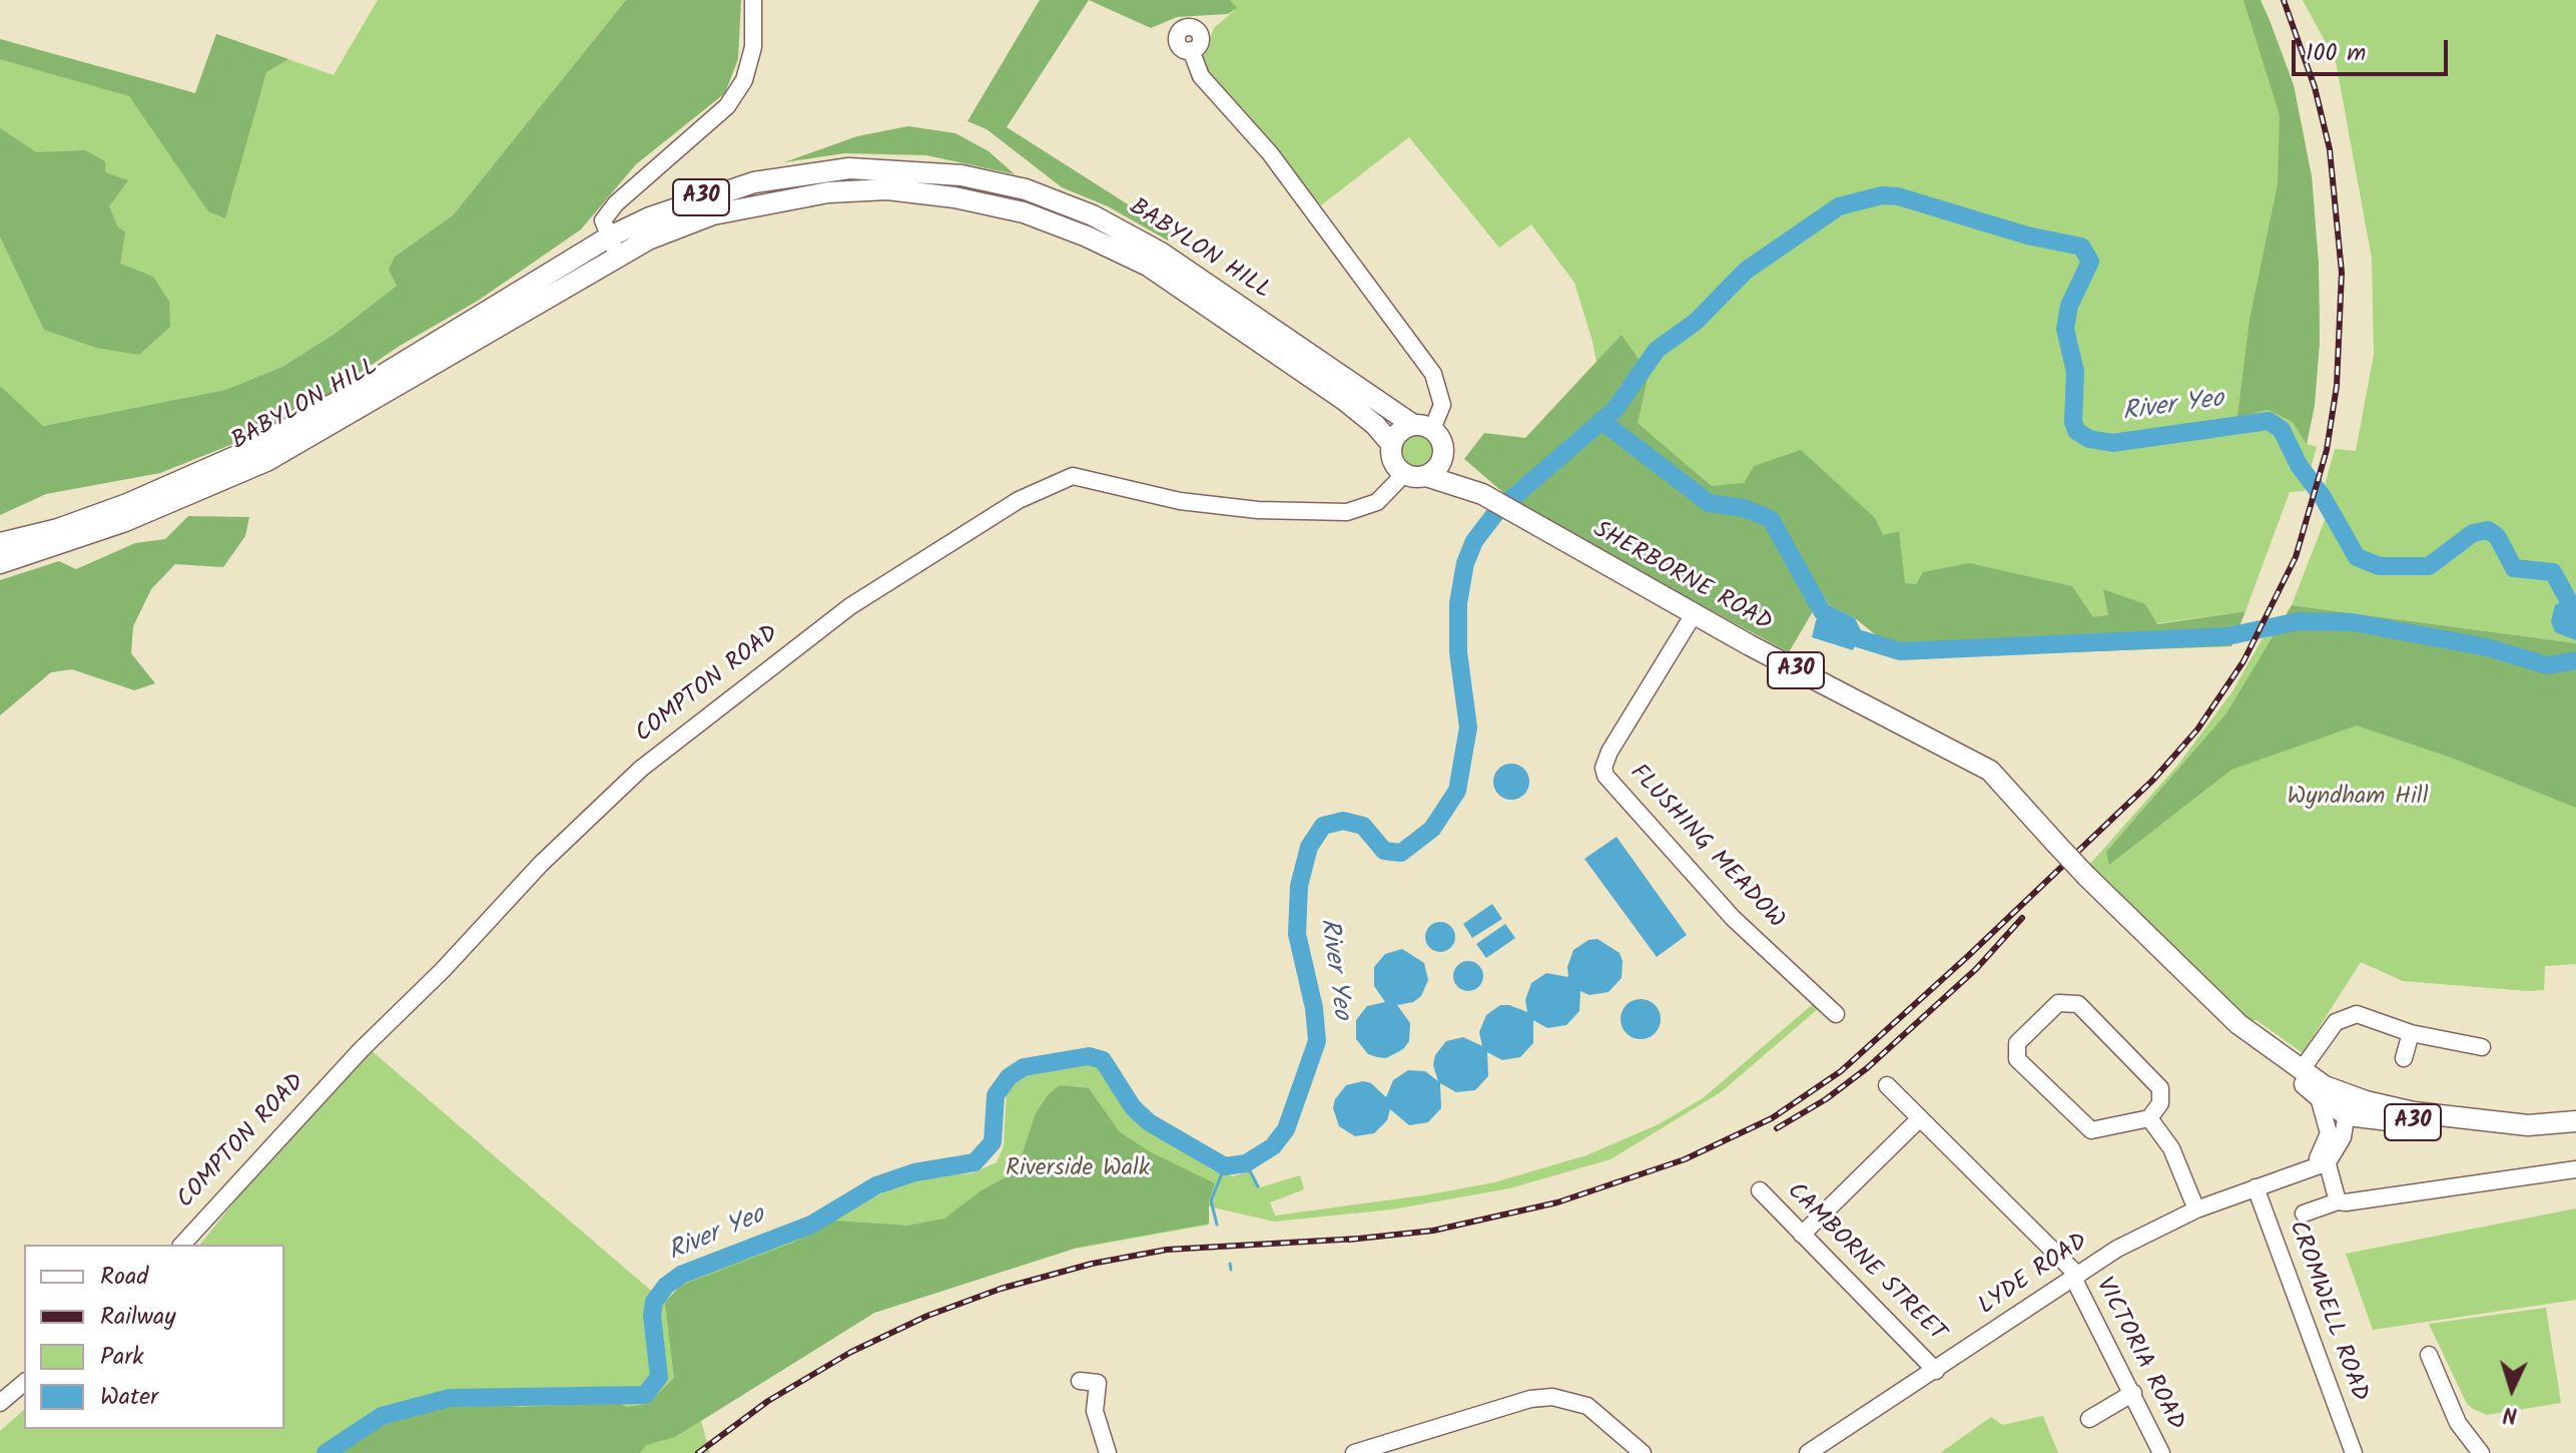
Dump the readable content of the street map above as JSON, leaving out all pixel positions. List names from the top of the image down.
{
  "streets": {
    "main road": ["A30", "BABYLON HILL", "SHERBORNE ROAD"],
    "street": [
      "COMPTON ROAD",
      "FLUSHING MEADOW",
      "CAMBORNE STREET",
      "LYDE ROAD",
      "CROMWELL ROAD",
      "VICTORIA ROAD"
    ]
  },
  "crossings": [
    ["A30", "BABYLON HILL"],
    ["A30", "SHERBORNE ROAD"],
    ["A30", "COMPTON ROAD"],
    ["BABYLON HILL", "COMPTON ROAD"],
    ["SHERBORNE ROAD", "FLUSHING MEADOW"],
    ["CAMBORNE STREET", "LYDE ROAD"],
    ["LYDE ROAD", "CROMWELL ROAD"],
    ["LYDE ROAD", "VICTORIA ROAD"]
  ],
  "water": ["River Yeo"],
  "parks": ["Wyndham Hill", "Riverside Walk"],
  "legend": [
    "Road",
    "Railway",
    "Park",
    "Water"
  ],
  "scale_bar": "100 m",
  "north": "bottom"
}
